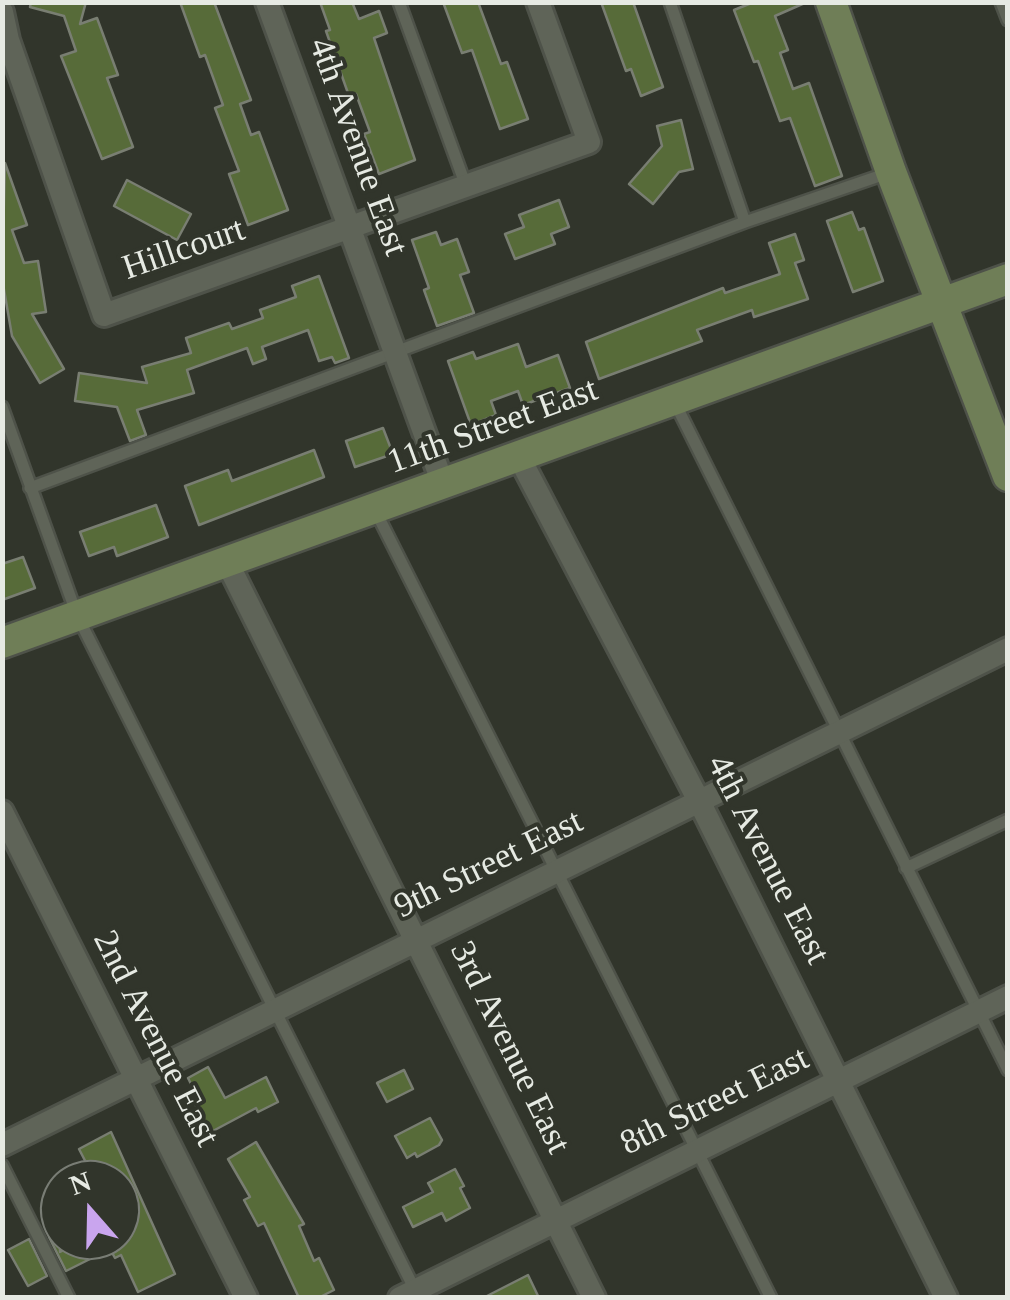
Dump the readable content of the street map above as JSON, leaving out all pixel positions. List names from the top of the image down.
{
  "streets": {
    "street": [
      "4th Avenue East",
      "Hillcourt",
      "11th Street East",
      "9th Street East",
      "2nd Avenue East",
      "3rd Avenue East",
      "8th Street East"
    ]
  },
  "crossings": [
    ["4th Avenue East", "Hillcourt"],
    ["4th Avenue East", "11th Street East"],
    ["4th Avenue East", "9th Street East"],
    ["4th Avenue East", "8th Street East"],
    ["11th Street East", "3rd Avenue East"],
    ["9th Street East", "2nd Avenue East"],
    ["9th Street East", "3rd Avenue East"],
    ["3rd Avenue East", "8th Street East"]
  ],
  "north": "top"
}
